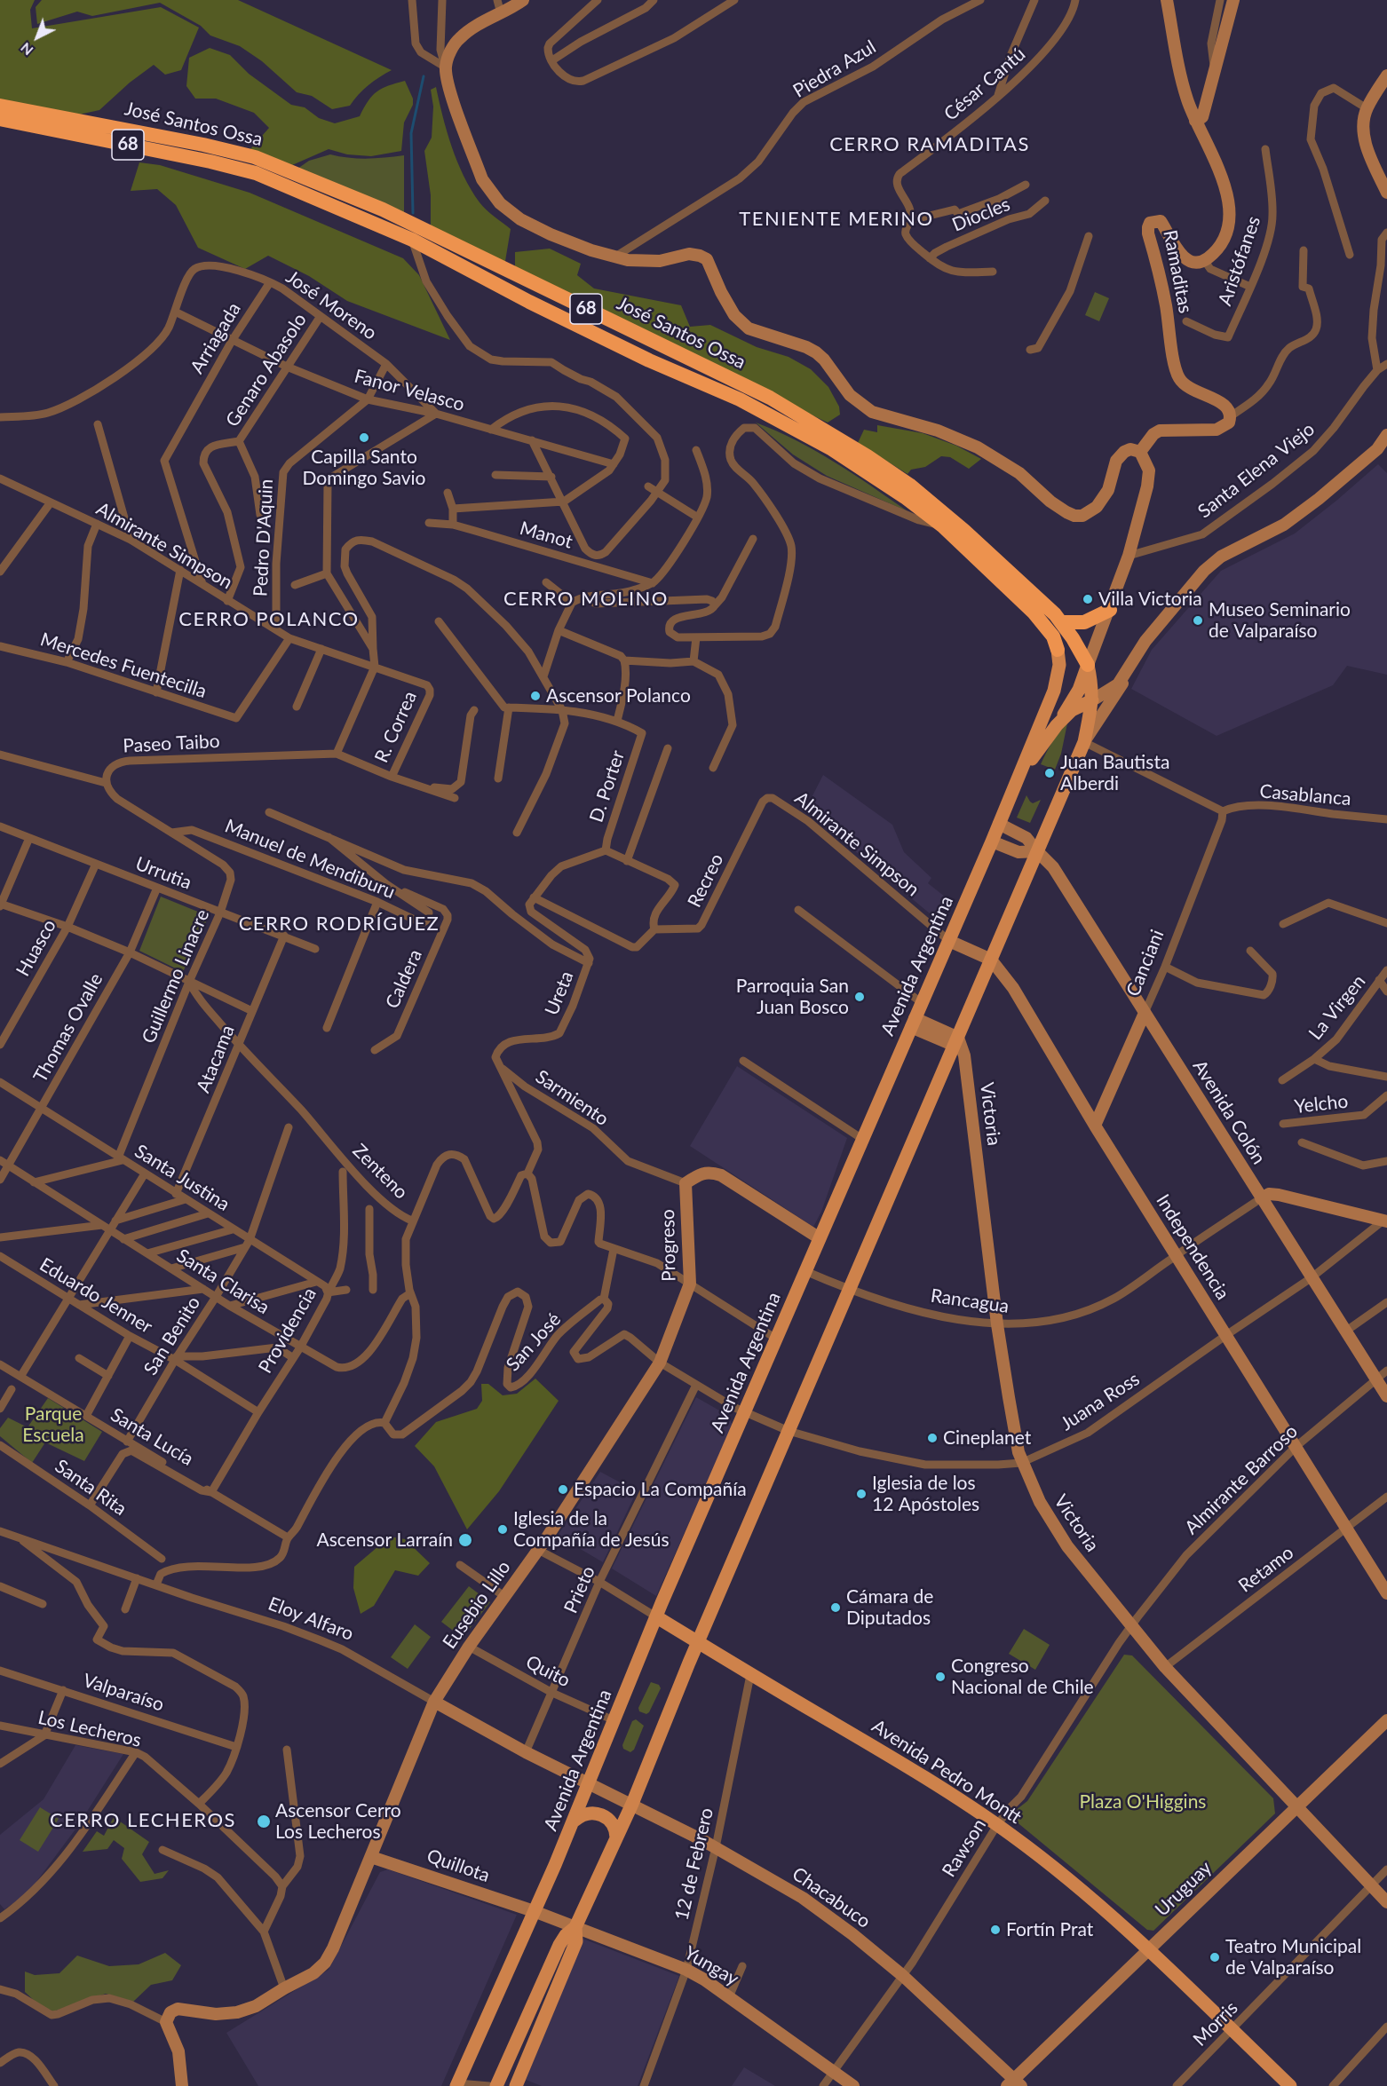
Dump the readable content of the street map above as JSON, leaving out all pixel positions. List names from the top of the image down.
{
  "streets": {
    "highway": ["José Santos Ossa", "68"],
    "main road": ["Avenida Argentina", "Avenida Pedro Montt"],
    "street": [
      "Piedra Azul",
      "César Cantú",
      "Diocles",
      "Aristófanes",
      "Ramaditas",
      "José Moreno",
      "Arriagada",
      "Genaro Abasolo",
      "Fanor Velasco",
      "Santa Elena Viejo",
      "Manot",
      "Pedro D'Aquin",
      "Almirante Simpson",
      "Mercedes Fuentecilla",
      "R. Correa",
      "Paseo Taibo",
      "D. Porter",
      "Casablanca",
      "Manuel de Mendiburu",
      "Urrutia",
      "Recreo",
      "Huasco",
      "Canciani",
      "Guillermo Linacre",
      "Caldera",
      "Ureta",
      "La Virgen",
      "Thomas Ovalle",
      "Atacama",
      "Sarmiento",
      "Yelcho",
      "Avenida Colón",
      "Victoria",
      "Zenteno",
      "Santa Justina",
      "Progreso",
      "Independencia",
      "Santa Clarisa",
      "Eduardo Jenner",
      "Rancagua",
      "Providencia",
      "San Benito",
      "San José",
      "Juana Ross",
      "Santa Lucía",
      "Almirante Barroso",
      "Santa Rita",
      "Retamo",
      "Prieto",
      "Eusebio Lillo",
      "Eloy Alfaro",
      "Quito",
      "Valparaíso",
      "Los Lecheros",
      "Rawson",
      "12 de Febrero",
      "Quillota",
      "Uruguay",
      "Chacabuco",
      "Yungay",
      "Morris"
    ]
  },
  "crossings": [
    ["César Cantú", "Diocles"],
    ["José Santos Ossa", "Avenida Argentina"],
    ["José Moreno", "Arriagada"],
    ["José Moreno", "Genaro Abasolo"],
    ["José Moreno", "Fanor Velasco"],
    ["José Moreno", "Pedro D'Aquin"],
    ["Arriagada", "Fanor Velasco"],
    ["Arriagada", "Almirante Simpson"],
    ["Genaro Abasolo", "Fanor Velasco"],
    ["Fanor Velasco", "Pedro D'Aquin"],
    ["Pedro D'Aquin", "Almirante Simpson"],
    ["Almirante Simpson", "Mercedes Fuentecilla"],
    ["Almirante Simpson", "R. Correa"],
    ["Almirante Simpson", "Recreo"],
    ["Almirante Simpson", "Avenida Argentina"],
    ["Almirante Simpson", "Independencia"],
    ["Casablanca", "Canciani"],
    ["Manuel de Mendiburu", "Guillermo Linacre"],
    ["Manuel de Mendiburu", "Caldera"],
    ["Manuel de Mendiburu", "Ureta"],
    ["Urrutia", "Huasco"],
    ["Urrutia", "Guillermo Linacre"],
    ["Urrutia", "Thomas Ovalle"],
    ["Urrutia", "Atacama"],
    ["Canciani", "Avenida Colón"],
    ["Canciani", "Independencia"],
    ["Avenida Argentina", "Avenida Colón"],
    ["Avenida Argentina", "Progreso"],
    ["Avenida Argentina", "Independencia"],
    ["Avenida Argentina", "Rancagua"],
    ["Avenida Argentina", "San José"],
    ["Avenida Argentina", "Eloy Alfaro"],
    ["Avenida Argentina", "Quito"],
    ["Avenida Argentina", "Avenida Pedro Montt"],
    ["Avenida Argentina", "Quillota"],
    ["Avenida Argentina", "Chacabuco"],
    ["Avenida Argentina", "Yungay"],
    ["Guillermo Linacre", "Zenteno"],
    ["Guillermo Linacre", "Santa Justina"],
    ["Ureta", "Sarmiento"],
    ["Thomas Ovalle", "Santa Justina"],
    ["Thomas Ovalle", "Santa Clarisa"],
    ["Atacama", "Zenteno"],
    ["Atacama", "Santa Justina"],
    ["Sarmiento", "Progreso"],
    ["Avenida Colón", "Rancagua"],
    ["Avenida Colón", "Juana Ross"],
    ["Avenida Colón", "Almirante Barroso"],
    ["Victoria", "Rancagua"],
    ["Victoria", "Juana Ross"],
    ["Victoria", "Almirante Barroso"],
    ["Victoria", "Retamo"],
    ["Victoria", "Rawson"],
    ["Victoria", "Uruguay"],
    ["Victoria", "Morris"],
    ["Santa Justina", "Providencia"],
    ["Santa Justina", "San Benito"],
    ["Progreso", "San José"],
    ["Progreso", "Eusebio Lillo"],
    ["Independencia", "Rancagua"],
    ["Independencia", "Juana Ross"],
    ["Independencia", "Almirante Barroso"],
    ["Independencia", "Retamo"],
    ["Santa Clarisa", "Providencia"],
    ["Santa Clarisa", "San Benito"],
    ["Eduardo Jenner", "Providencia"],
    ["Eduardo Jenner", "San Benito"],
    ["Providencia", "Santa Lucía"],
    ["San Benito", "Santa Lucía"],
    ["San José", "Juana Ross"],
    ["San José", "Prieto"],
    ["San José", "Eusebio Lillo"],
    ["Almirante Barroso", "Rawson"],
    ["Prieto", "Eloy Alfaro"],
    ["Prieto", "Quito"],
    ["Prieto", "Avenida Pedro Montt"],
    ["Eusebio Lillo", "Eloy Alfaro"],
    ["Eusebio Lillo", "Quito"],
    ["Eusebio Lillo", "Avenida Pedro Montt"],
    ["Eusebio Lillo", "Quillota"],
    ["Eloy Alfaro", "Chacabuco"],
    ["Avenida Pedro Montt", "Rawson"],
    ["Avenida Pedro Montt", "12 de Febrero"],
    ["Avenida Pedro Montt", "Uruguay"],
    ["Avenida Pedro Montt", "Morris"],
    ["Rawson", "Chacabuco"],
    ["Rawson", "Yungay"],
    ["12 de Febrero", "Chacabuco"],
    ["12 de Febrero", "Yungay"],
    ["Quillota", "Yungay"],
    ["Uruguay", "Chacabuco"]
  ],
  "districts": [
    "CERRO RAMADITAS",
    "TENIENTE MERINO",
    "CERRO MOLINO",
    "CERRO POLANCO",
    "CERRO RODRÍGUEZ",
    "CERRO LECHEROS"
  ],
  "parks": ["Parque Escuela", "Plaza O'Higgins"],
  "places": [
    "Capilla Santo Domingo Savio",
    "Villa Victoria",
    "Museo Seminario de Valparaíso",
    "Ascensor Polanco",
    "Juan Bautista Alberdi",
    "Parroquia San Juan Bosco",
    "Cineplanet",
    "Espacio La Compañía",
    "Iglesia de los 12 Apóstoles",
    "Iglesia de la Compañía de Jesús",
    "Ascensor Larraín",
    "Cámara de Diputados",
    "Congreso Nacional de Chile",
    "Ascensor Cerro Los Lecheros",
    "Fortín Prat",
    "Teatro Municipal de Valparaíso"
  ],
  "north": "bottom left"
}
